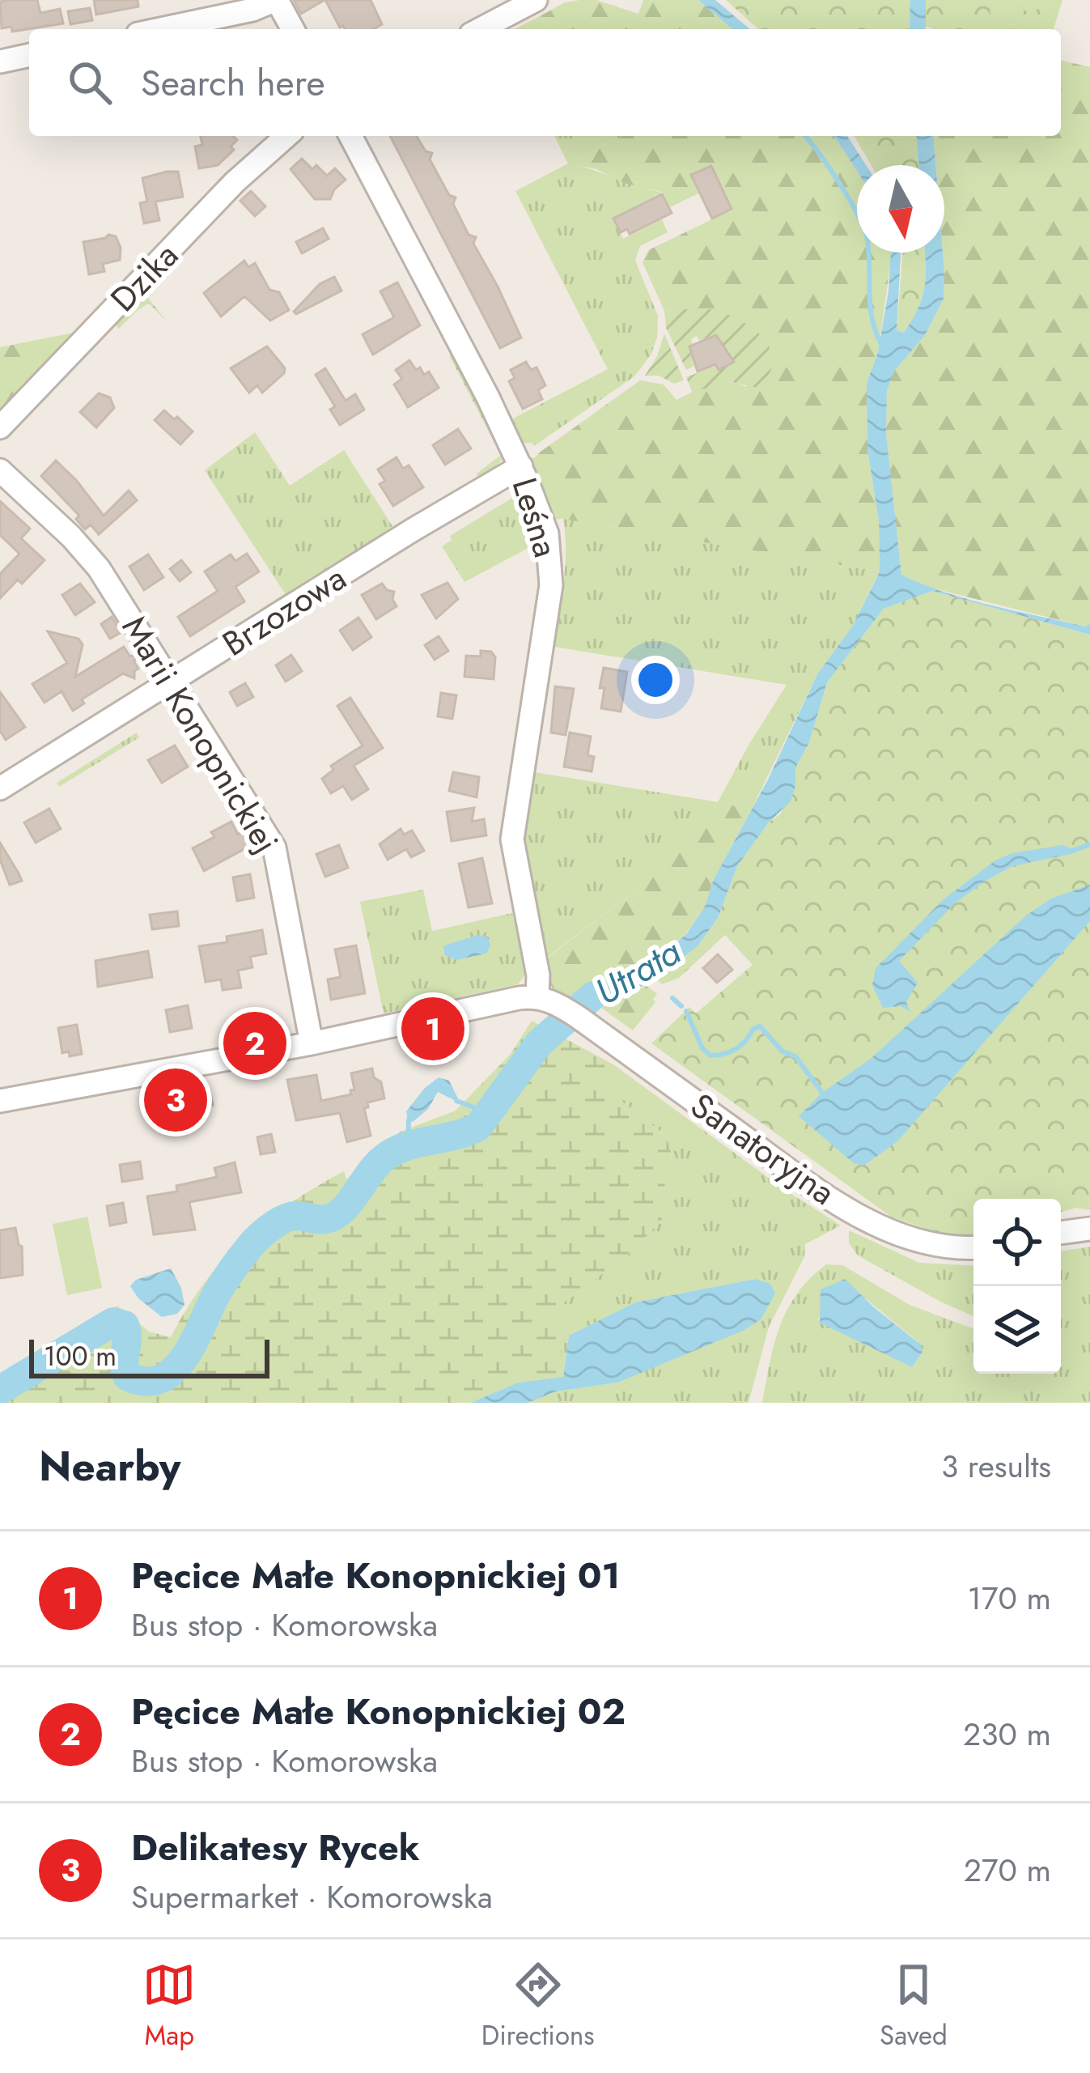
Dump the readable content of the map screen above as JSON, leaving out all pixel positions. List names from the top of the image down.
{
  "streets": {
    "street": [
      "Dzika",
      "Leśna",
      "Brzozowa",
      "Marii Konopnickiej",
      "Sanatoryjna"
    ]
  },
  "crossings": [
    ["Leśna", "Brzozowa"],
    ["Leśna", "Sanatoryjna"],
    ["Brzozowa", "Marii Konopnickiej"]
  ],
  "water": ["Utrata"],
  "scale_bar": "100 m",
  "north": "bottom",
  "page": {
    "search": "Search here",
    "pins": ["1", "2", "3"],
    "scale": "100 m",
    "heading": ["Nearby", "3 results"],
    "list": [
      {
        "mark": "1",
        "name": "Pęcice Małe Konopnickiej 01",
        "note": "Bus stop · Komorowska",
        "value": "170 m"
      },
      {
        "mark": "2",
        "name": "Pęcice Małe Konopnickiej 02",
        "note": "Bus stop · Komorowska",
        "value": "230 m"
      },
      {
        "mark": "3",
        "name": "Delikatesy Rycek",
        "note": "Supermarket · Komorowska",
        "value": "270 m"
      }
    ],
    "nav": ["Map", "Directions", "Saved"]
  }
}
